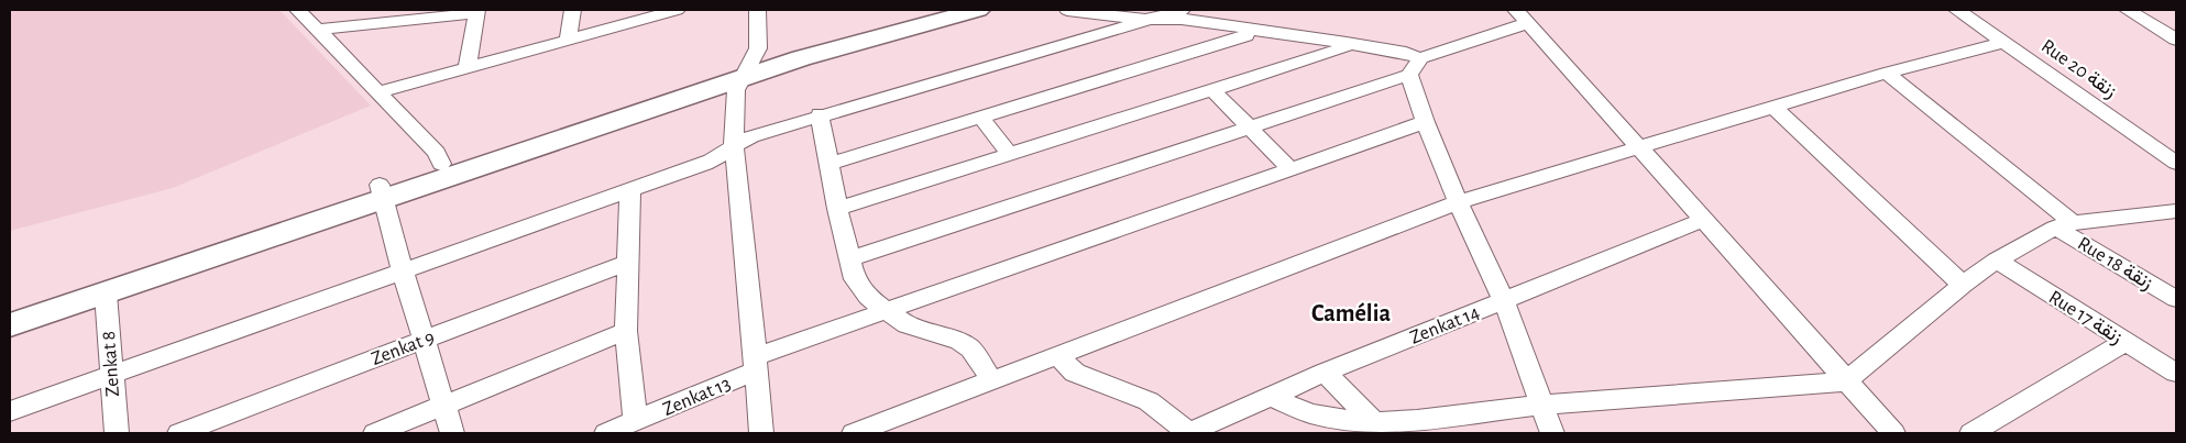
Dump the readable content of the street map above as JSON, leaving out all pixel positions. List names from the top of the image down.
{
  "streets": {
    "street": [
      "Rue 20 زنقة",
      "Rue 18 زنقة",
      "Rue 17 زنقة",
      "Zenkat 14",
      "Zenkat 9",
      "Zenkat 8",
      "Zenkat 13"
    ]
  },
  "districts": ["Camélia"]
}
